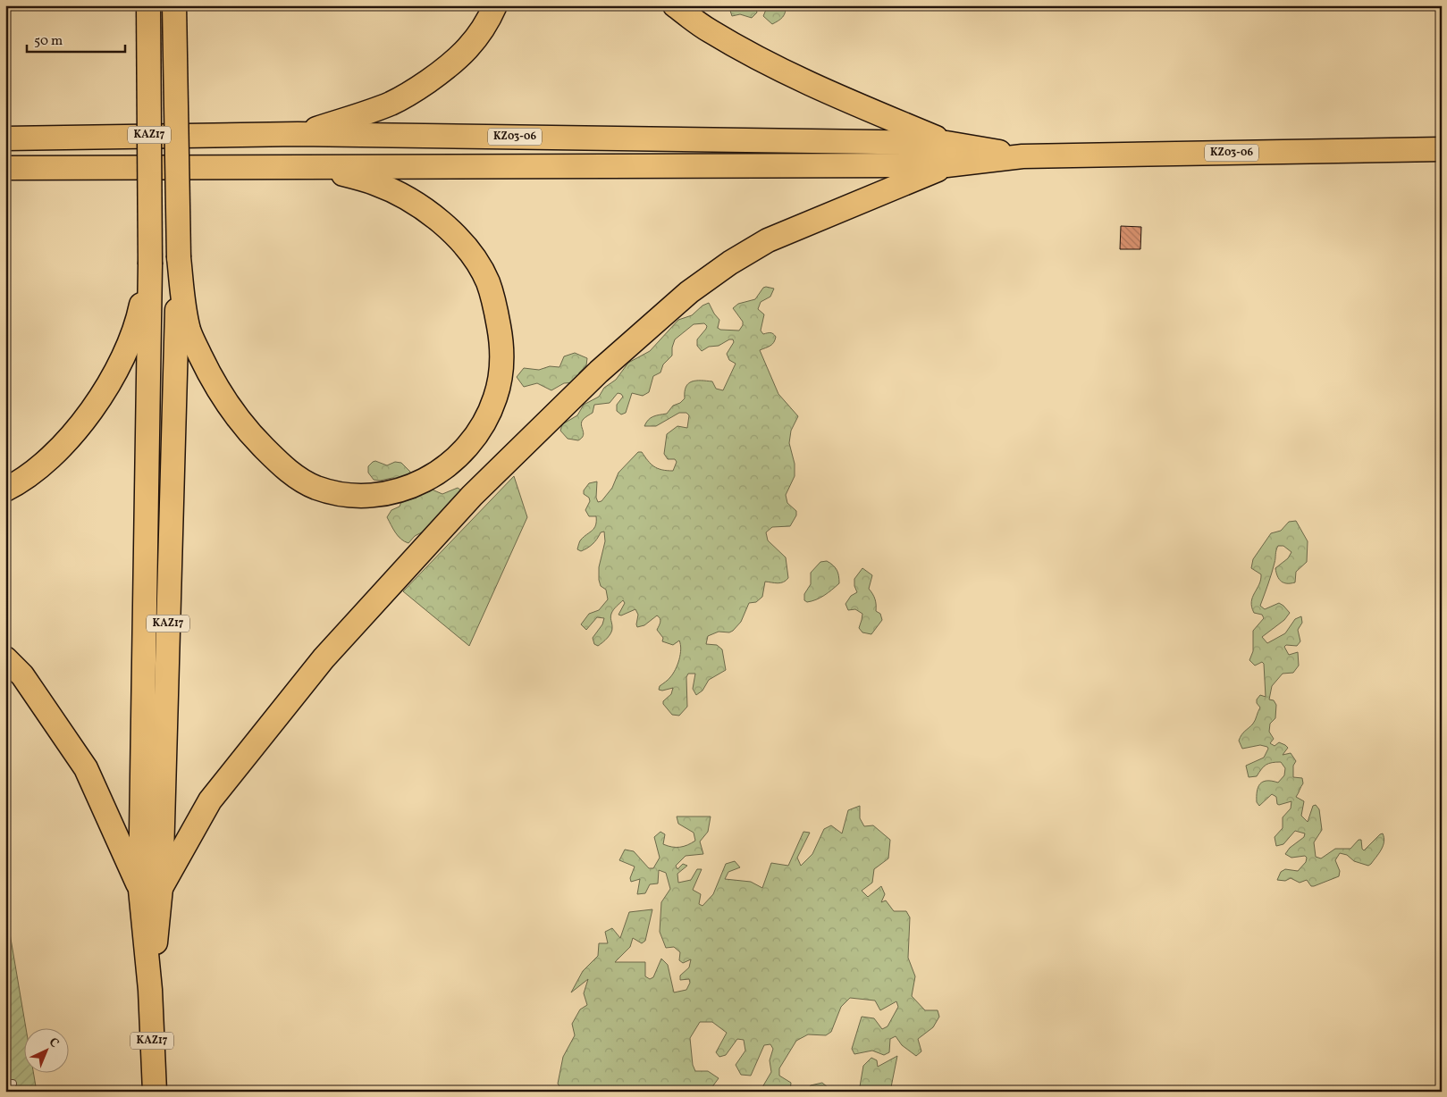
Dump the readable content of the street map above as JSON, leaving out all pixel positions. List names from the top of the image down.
{
  "streets": {
    "main road": ["KAZ17", "KZ03-06"]
  },
  "scale_bar": "50 m",
  "north": "top right"
}
